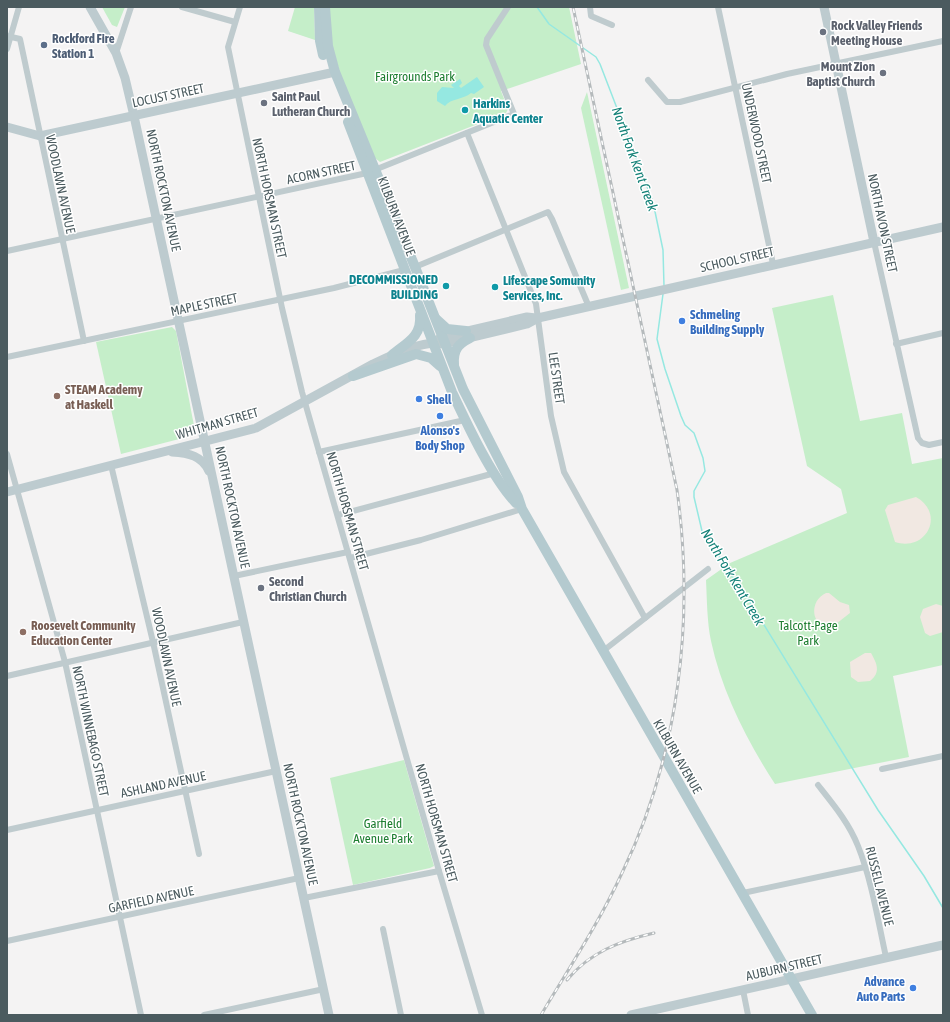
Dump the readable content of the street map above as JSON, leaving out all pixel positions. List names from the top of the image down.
{
  "streets": {
    "main road": [
      "LOCUST STREET",
      "NORTH ROCKTON AVENUE",
      "KILBURN AVENUE",
      "NORTH AVON STREET",
      "SCHOOL STREET",
      "WHITMAN STREET",
      "AUBURN STREET"
    ],
    "street": [
      "UNDERWOOD STREET",
      "ACORN STREET",
      "WOODLAWN AVENUE",
      "NORTH HORSMAN STREET",
      "MAPLE STREET",
      "LEE STREET",
      "NORTH WINNEBAGO STREET",
      "ASHLAND AVENUE",
      "RUSSELL AVENUE",
      "GARFIELD AVENUE"
    ]
  },
  "crossings": [
    ["LOCUST STREET", "WOODLAWN AVENUE"],
    ["LOCUST STREET", "NORTH ROCKTON AVENUE"],
    ["LOCUST STREET", "NORTH HORSMAN STREET"],
    ["LOCUST STREET", "KILBURN AVENUE"],
    ["UNDERWOOD STREET", "SCHOOL STREET"],
    ["ACORN STREET", "WOODLAWN AVENUE"],
    ["ACORN STREET", "NORTH ROCKTON AVENUE"],
    ["ACORN STREET", "NORTH HORSMAN STREET"],
    ["ACORN STREET", "KILBURN AVENUE"],
    ["ACORN STREET", "LEE STREET"],
    ["WOODLAWN AVENUE", "MAPLE STREET"],
    ["WOODLAWN AVENUE", "WHITMAN STREET"],
    ["WOODLAWN AVENUE", "ASHLAND AVENUE"],
    ["NORTH ROCKTON AVENUE", "MAPLE STREET"],
    ["NORTH ROCKTON AVENUE", "WHITMAN STREET"],
    ["NORTH ROCKTON AVENUE", "ASHLAND AVENUE"],
    ["NORTH ROCKTON AVENUE", "GARFIELD AVENUE"],
    ["NORTH HORSMAN STREET", "MAPLE STREET"],
    ["NORTH HORSMAN STREET", "WHITMAN STREET"],
    ["KILBURN AVENUE", "SCHOOL STREET"],
    ["KILBURN AVENUE", "MAPLE STREET"],
    ["KILBURN AVENUE", "WHITMAN STREET"],
    ["KILBURN AVENUE", "AUBURN STREET"],
    ["NORTH AVON STREET", "SCHOOL STREET"],
    ["SCHOOL STREET", "LEE STREET"],
    ["SCHOOL STREET", "WHITMAN STREET"],
    ["WHITMAN STREET", "NORTH WINNEBAGO STREET"],
    ["NORTH WINNEBAGO STREET", "ASHLAND AVENUE"],
    ["NORTH WINNEBAGO STREET", "GARFIELD AVENUE"],
    ["RUSSELL AVENUE", "AUBURN STREET"]
  ],
  "water": ["North Fork Kent Creek"],
  "parks": ["Fairgrounds Park", "Talcott-Page Park", "Garfield Avenue Park"],
  "places": [
    "Rock Valley Friends Meeting House",
    "Rockford Fire Station 1",
    "Mount Zion Baptist Church",
    "Saint Paul Lutheran Church",
    "Harkins Aquatic Center",
    "DECOMMISSIONED BUILDING",
    "Lifescape Somunity Services, Inc.",
    "Schmeling Building Supply",
    "STEAM Academy at Haskell",
    "Shell",
    "Alonso's Body Shop",
    "Second Christian Church",
    "Roosevelt Community Education Center",
    "Advance Auto Parts"
  ]
}
